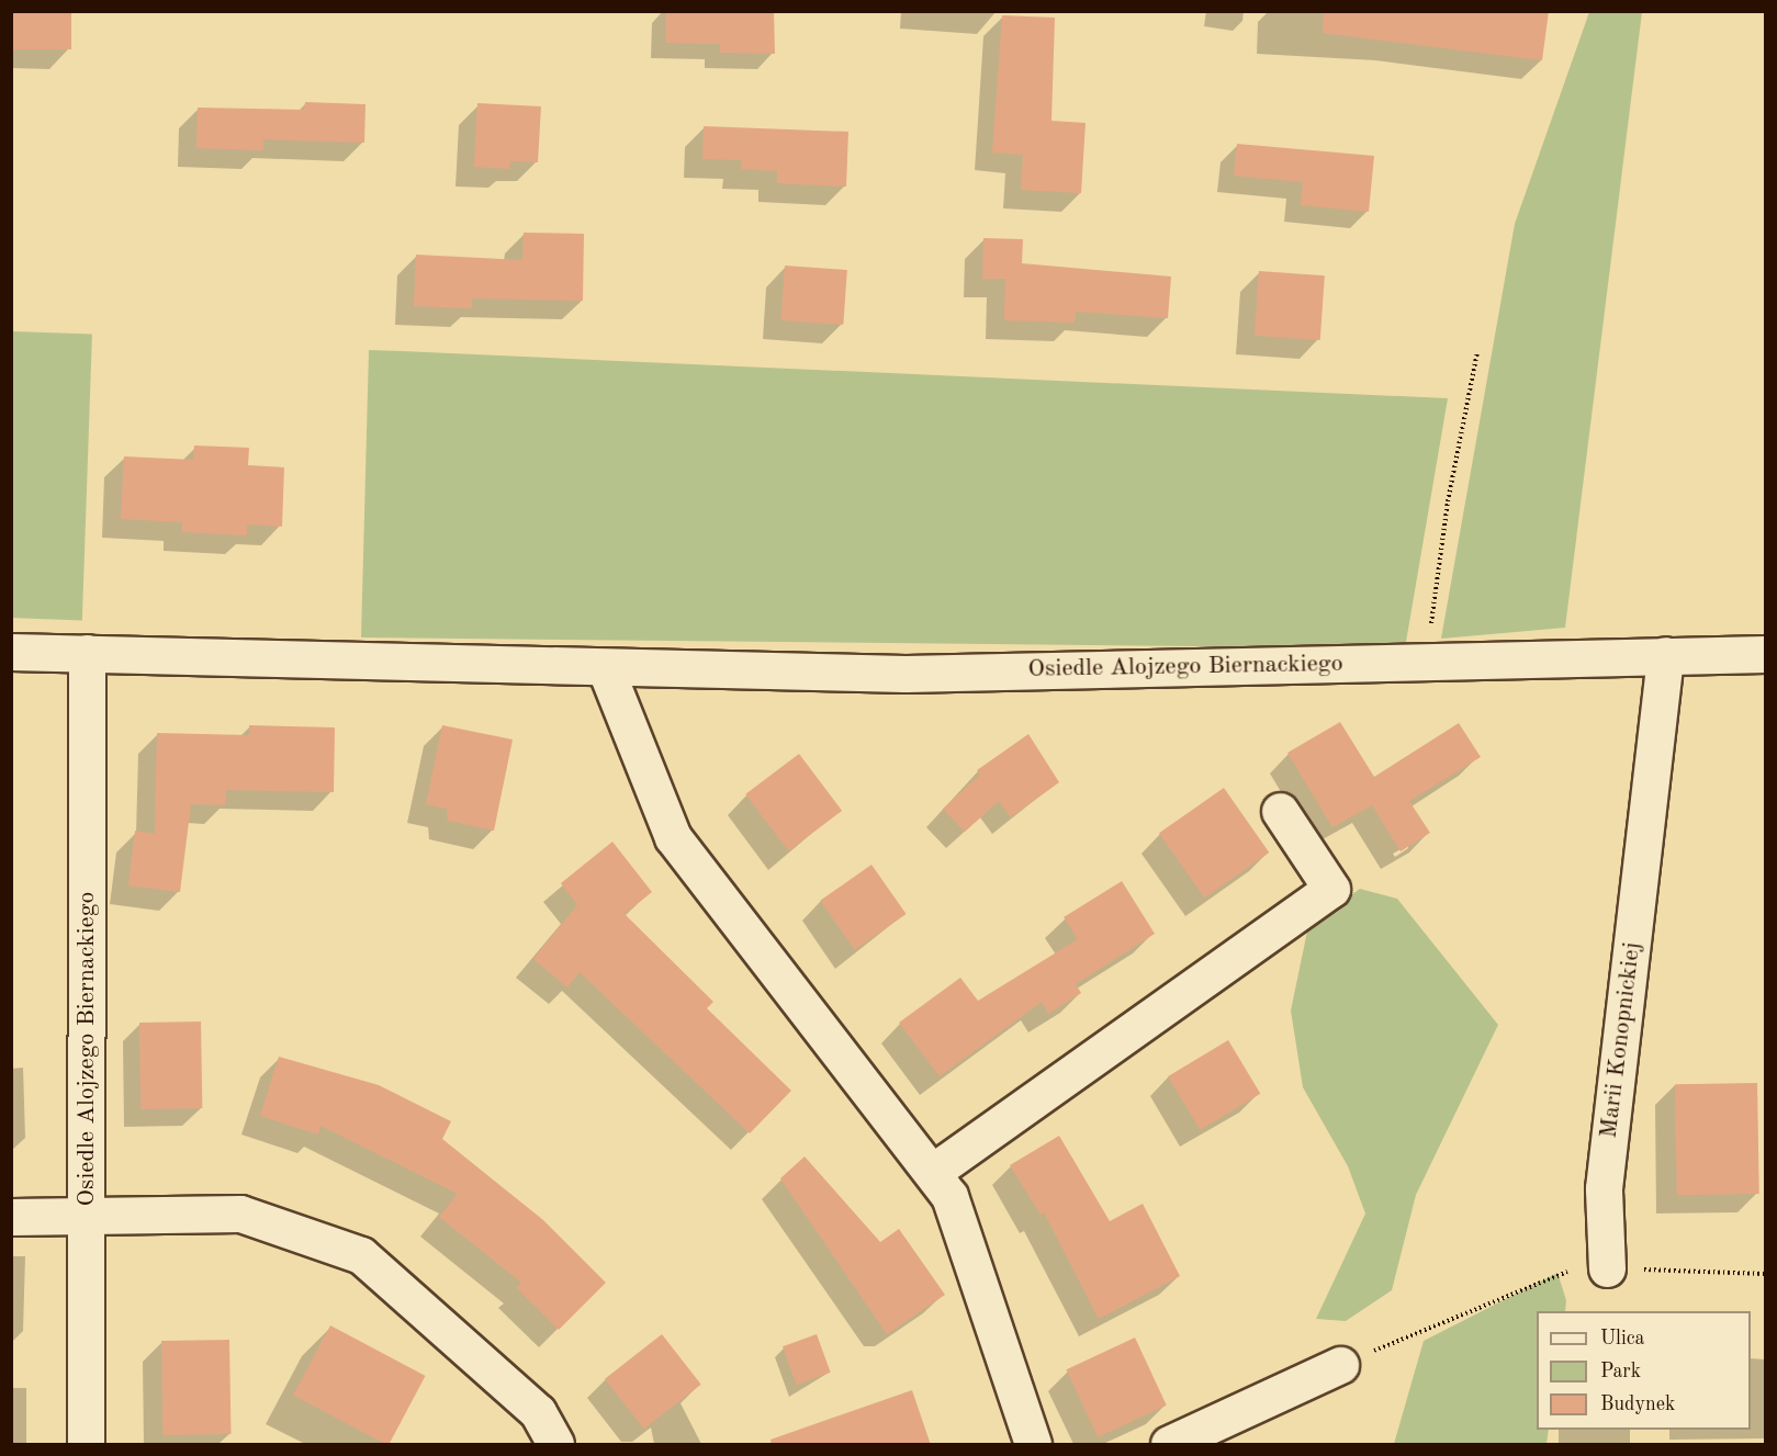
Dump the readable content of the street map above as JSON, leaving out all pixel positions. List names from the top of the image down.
{
  "streets": {
    "street": ["Osiedle Alojzego Biernackiego", "Marii Konopnickiej"]
  },
  "crossings": [
    ["Osiedle Alojzego Biernackiego", "Marii Konopnickiej"]
  ],
  "legend": ["Ulica", "Park", "Budynek"]
}
